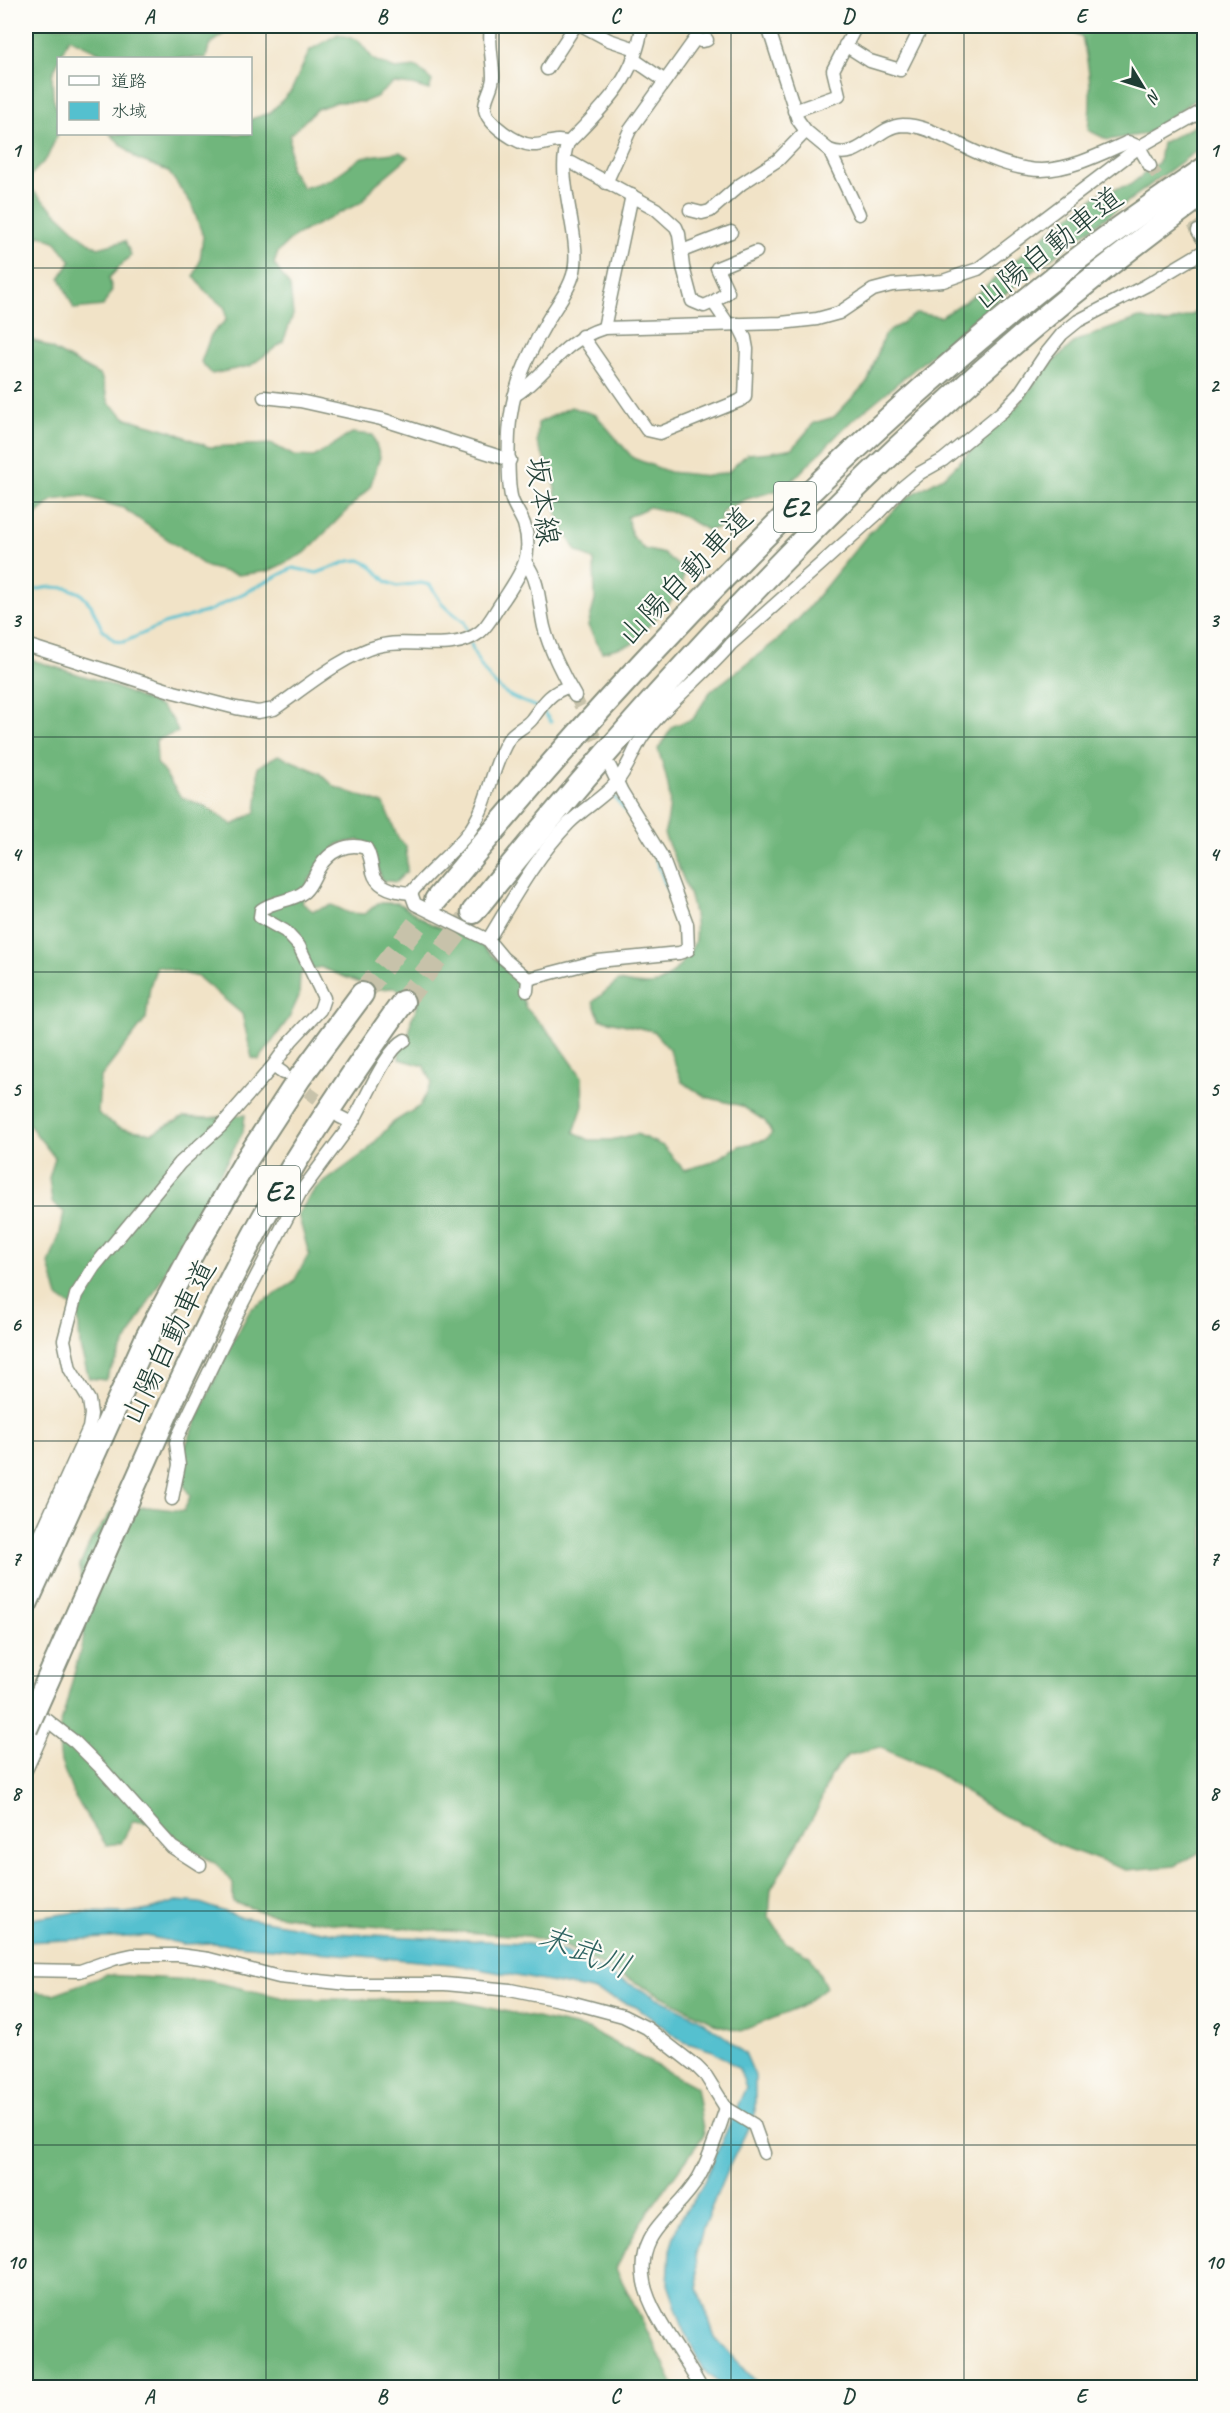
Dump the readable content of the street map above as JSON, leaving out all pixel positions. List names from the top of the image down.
{
  "streets": {
    "highway": ["山陽自動車道", "E2"],
    "street": ["坂本線"]
  },
  "water": ["末武川"],
  "legend": ["道路", "水域"],
  "north": "bottom right",
  "grid": {
    "columns": [
      "A",
      "B",
      "C",
      "D",
      "E"
    ],
    "rows": [
      "1",
      "2",
      "3",
      "4",
      "5",
      "6",
      "7",
      "8",
      "9",
      "10"
    ]
  }
}
